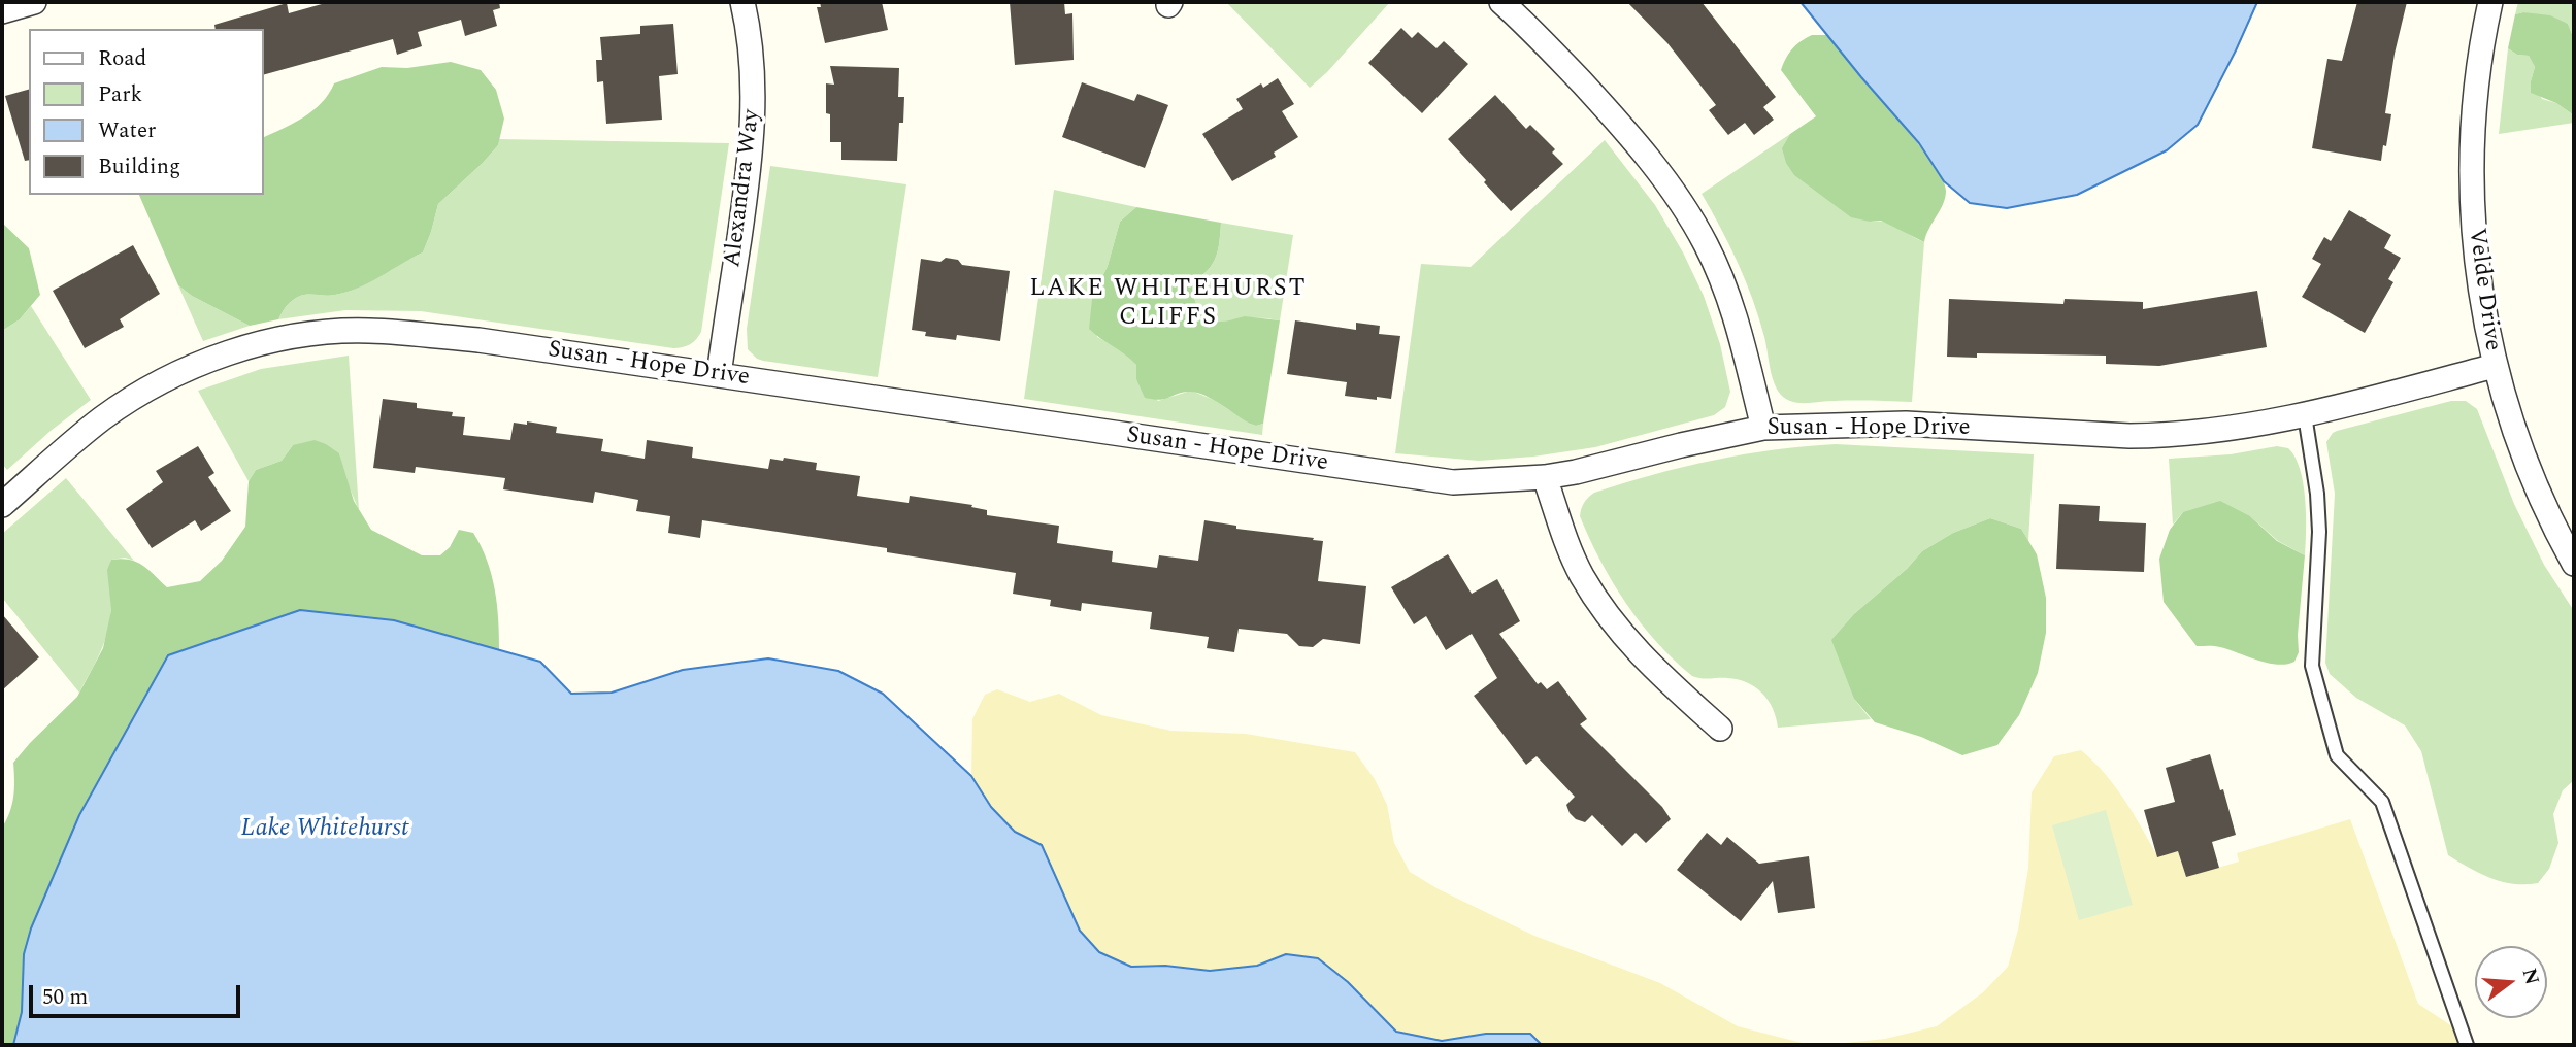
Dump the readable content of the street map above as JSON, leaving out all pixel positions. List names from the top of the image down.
{
  "streets": {
    "street": ["Alexandra Way", "Velde Drive", "Susan - Hope Drive"]
  },
  "crossings": [
    ["Alexandra Way", "Susan - Hope Drive"],
    ["Velde Drive", "Susan - Hope Drive"]
  ],
  "districts": ["LAKE WHITEHURST CLIFFS"],
  "water": ["Lake Whitehurst"],
  "legend": [
    "Road",
    "Park",
    "Water",
    "Building"
  ],
  "scale_bar": "50 m",
  "north": "right"
}
